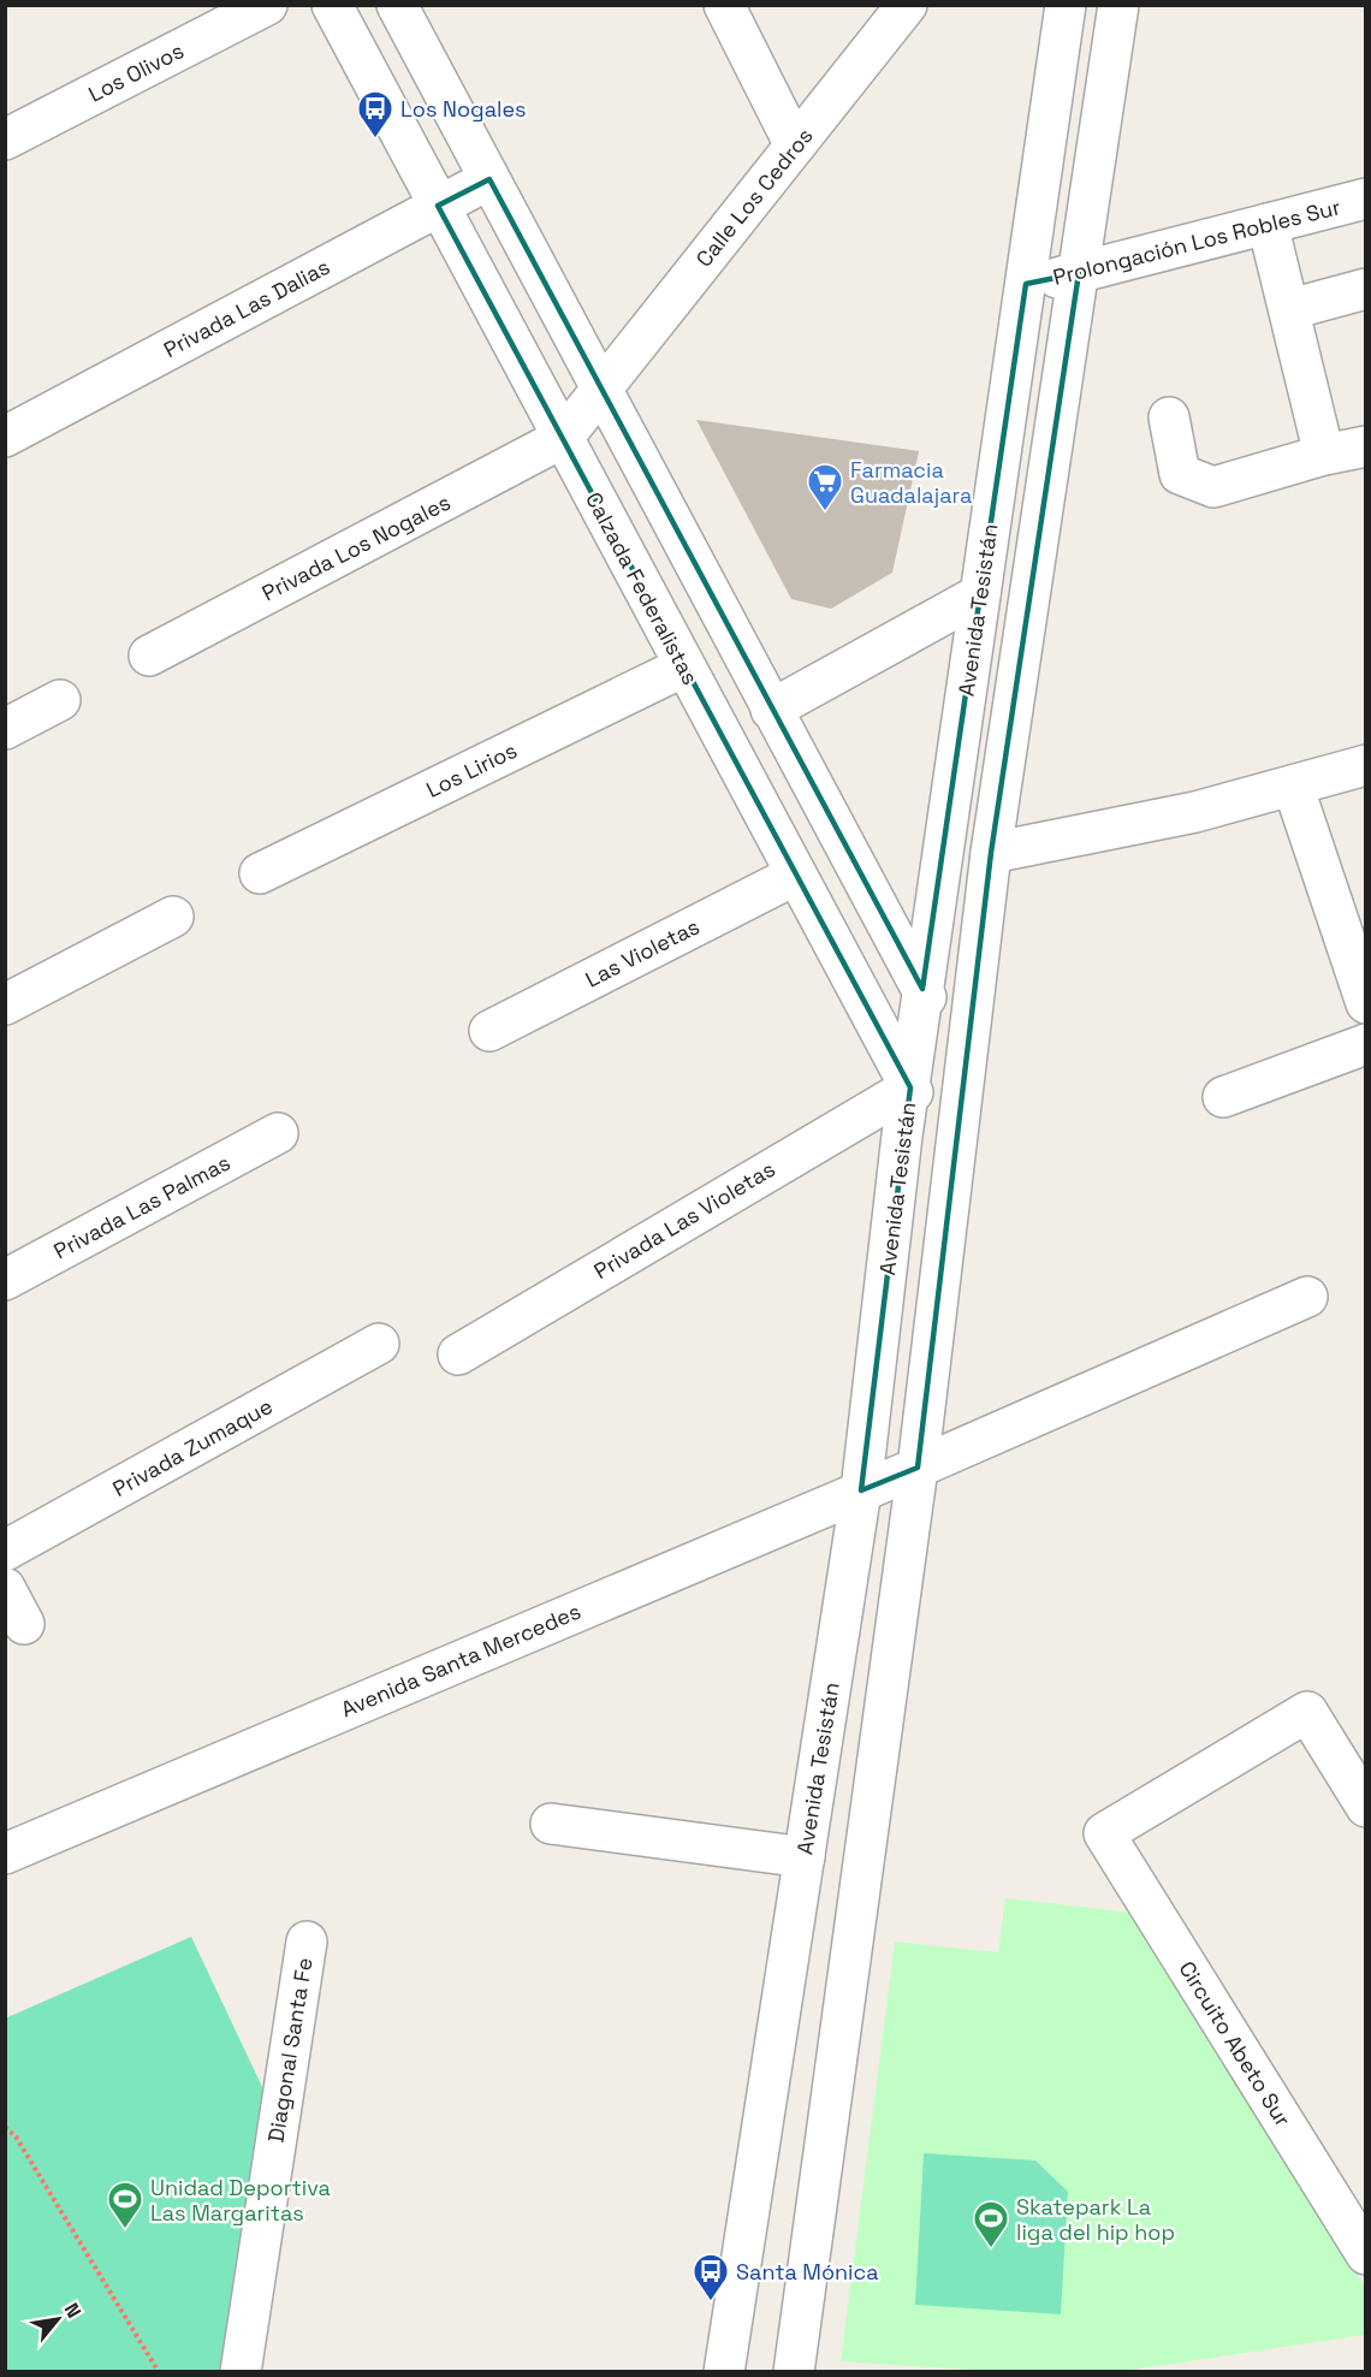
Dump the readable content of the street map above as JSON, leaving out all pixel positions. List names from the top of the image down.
{
  "streets": {
    "street": [
      "Los Olivos",
      "Calle Los Cedros",
      "Prolongación Los Robles Sur",
      "Privada Las Dalias",
      "Privada Los Nogales",
      "Calzada Federalistas",
      "Avenida Tesistán",
      "Los Lirios",
      "Las Violetas",
      "Privada Las Palmas",
      "Privada Las Violetas",
      "Privada Zumaque",
      "Avenida Santa Mercedes",
      "Circuito Abeto Sur",
      "Diagonal Santa Fe"
    ]
  },
  "crossings": [
    ["Calle Los Cedros", "Privada Los Nogales"],
    ["Calle Los Cedros", "Calzada Federalistas"],
    ["Prolongación Los Robles Sur", "Avenida Tesistán"],
    ["Privada Las Dalias", "Calzada Federalistas"],
    ["Privada Los Nogales", "Calzada Federalistas"],
    ["Calzada Federalistas", "Avenida Tesistán"],
    ["Calzada Federalistas", "Los Lirios"],
    ["Calzada Federalistas", "Las Violetas"],
    ["Calzada Federalistas", "Privada Las Violetas"],
    ["Avenida Tesistán", "Privada Las Violetas"],
    ["Avenida Tesistán", "Avenida Santa Mercedes"]
  ],
  "places": {
    "bus stop": ["Los Nogales", "Santa Mónica"],
    "supermarket": ["Farmacia Guadalajara"],
    "sports": ["Unidad Deportiva Las Margaritas", "Skatepark La liga del hip hop"]
  },
  "north": "top right"
}
